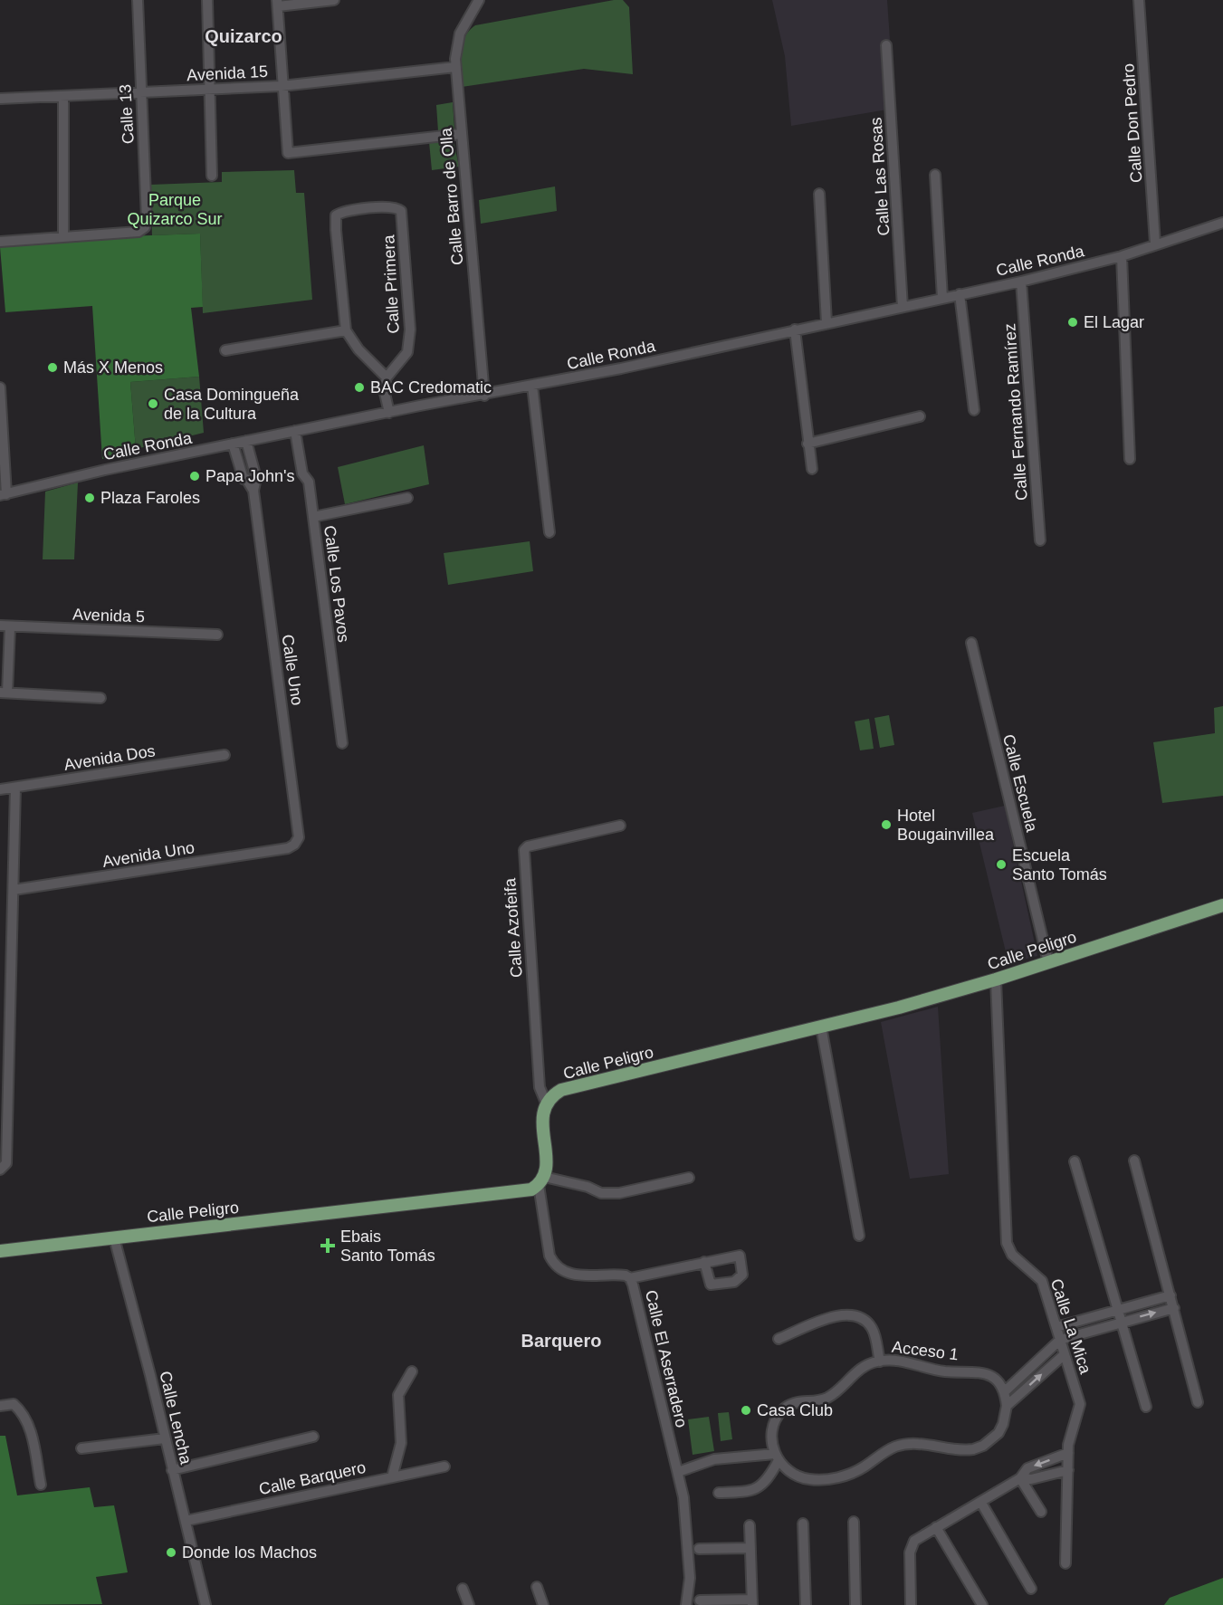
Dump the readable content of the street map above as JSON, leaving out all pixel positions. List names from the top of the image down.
{
  "streets": {
    "main road": ["Calle Peligro"],
    "street": [
      "Avenida 15",
      "Calle 13",
      "Calle Don Pedro",
      "Calle Las Rosas",
      "Calle Barro de Olla",
      "Calle Ronda",
      "Calle Primera",
      "Calle Fernando Ramírez",
      "Calle Los Pavos",
      "Avenida 5",
      "Calle Uno",
      "Avenida Dos",
      "Calle Escuela",
      "Avenida Uno",
      "Calle Azofeifa",
      "Calle La Mica",
      "Acceso 1",
      "Calle El Aserradero",
      "Calle Lencha",
      "Calle Barquero"
    ]
  },
  "crossings": [
    ["Avenida 15", "Calle 13"],
    ["Avenida 15", "Calle Barro de Olla"],
    ["Calle Don Pedro", "Calle Ronda"],
    ["Calle Las Rosas", "Calle Ronda"],
    ["Calle Barro de Olla", "Calle Ronda"],
    ["Calle Ronda", "Calle Fernando Ramírez"],
    ["Calle Ronda", "Calle Los Pavos"],
    ["Calle Ronda", "Calle Uno"],
    ["Calle Uno", "Avenida Uno"],
    ["Calle Escuela", "Calle Peligro"],
    ["Calle Azofeifa", "Calle Peligro"],
    ["Calle Peligro", "Calle La Mica"],
    ["Calle Peligro", "Calle El Aserradero"],
    ["Calle Peligro", "Calle Lencha"],
    ["Calle Lencha", "Calle Barquero"]
  ],
  "districts": ["Quizarco", "Barquero"],
  "parks": ["Parque Quizarco Sur"],
  "places": {
    "other": [
      "El Lagar",
      "Más X Menos",
      "BAC Credomatic",
      "Casa Domingueña de la Cultura",
      "Papa John's",
      "Plaza Faroles",
      "Hotel Bougainvillea",
      "Escuela Santo Tomás",
      "Casa Club",
      "Donde los Machos"
    ],
    "health": ["Ebais Santo Tomás"]
  }
}
